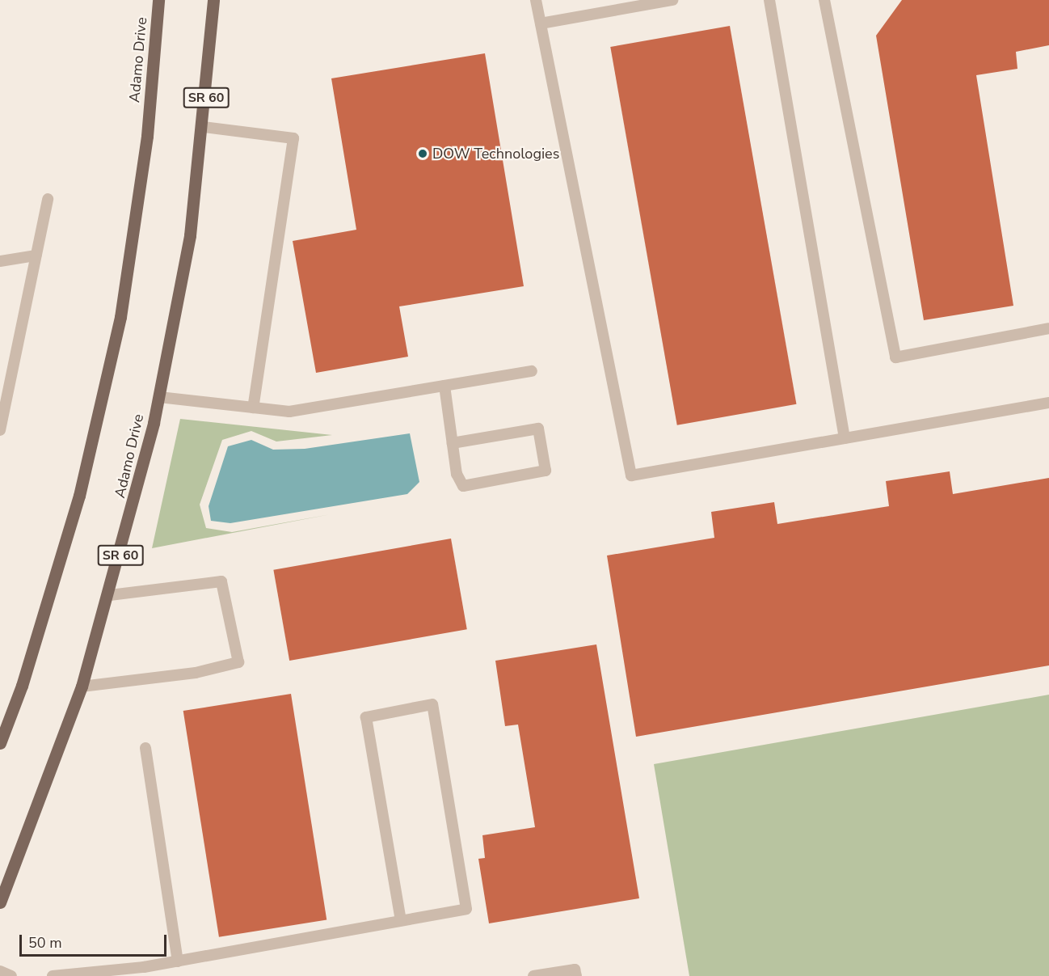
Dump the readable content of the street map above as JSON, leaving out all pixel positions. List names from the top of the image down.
{
  "streets": {
    "main road": ["Adamo Drive", "SR 60"]
  },
  "places": ["DOW Technologies"],
  "scale_bar": "50 m"
}
